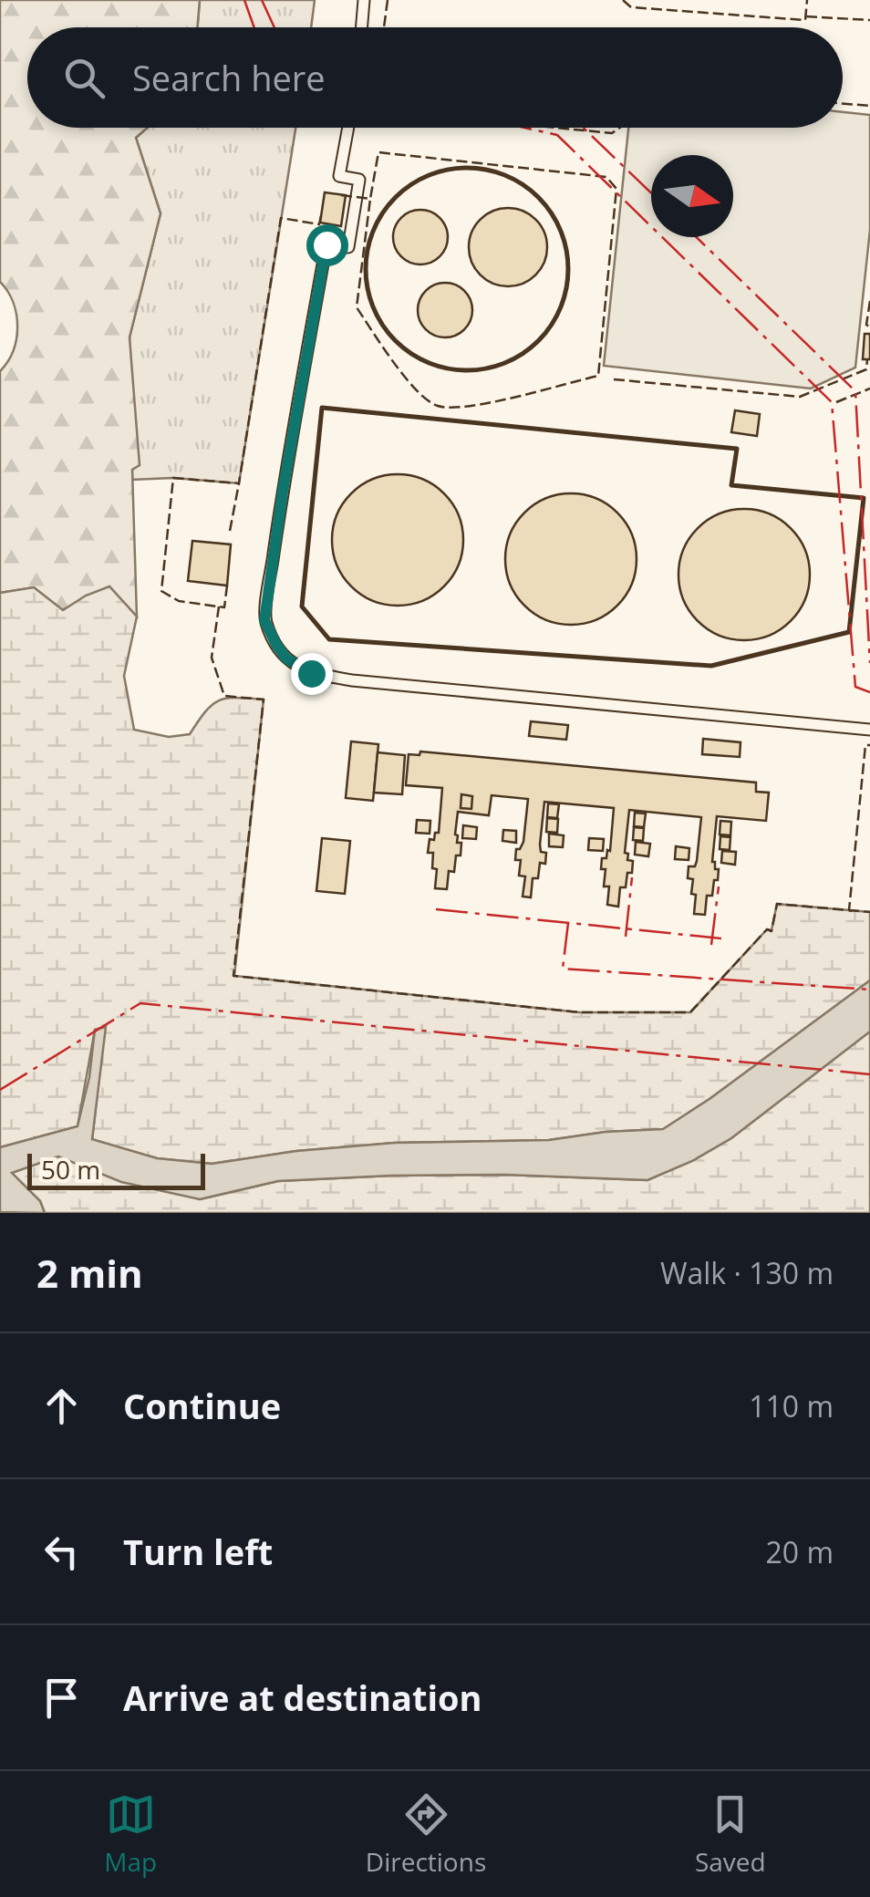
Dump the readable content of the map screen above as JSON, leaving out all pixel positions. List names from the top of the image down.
{
  "scale_bar": "50 m",
  "north": "right",
  "page": {
    "search": "Search here",
    "scale": "50 m",
    "heading": ["2 min", "Walk · 130 m"],
    "list": [
      ["Continue", "110 m"],
      ["Turn left", "20 m"],
      "Arrive at destination"
    ],
    "nav": ["Map", "Directions", "Saved"]
  }
}
